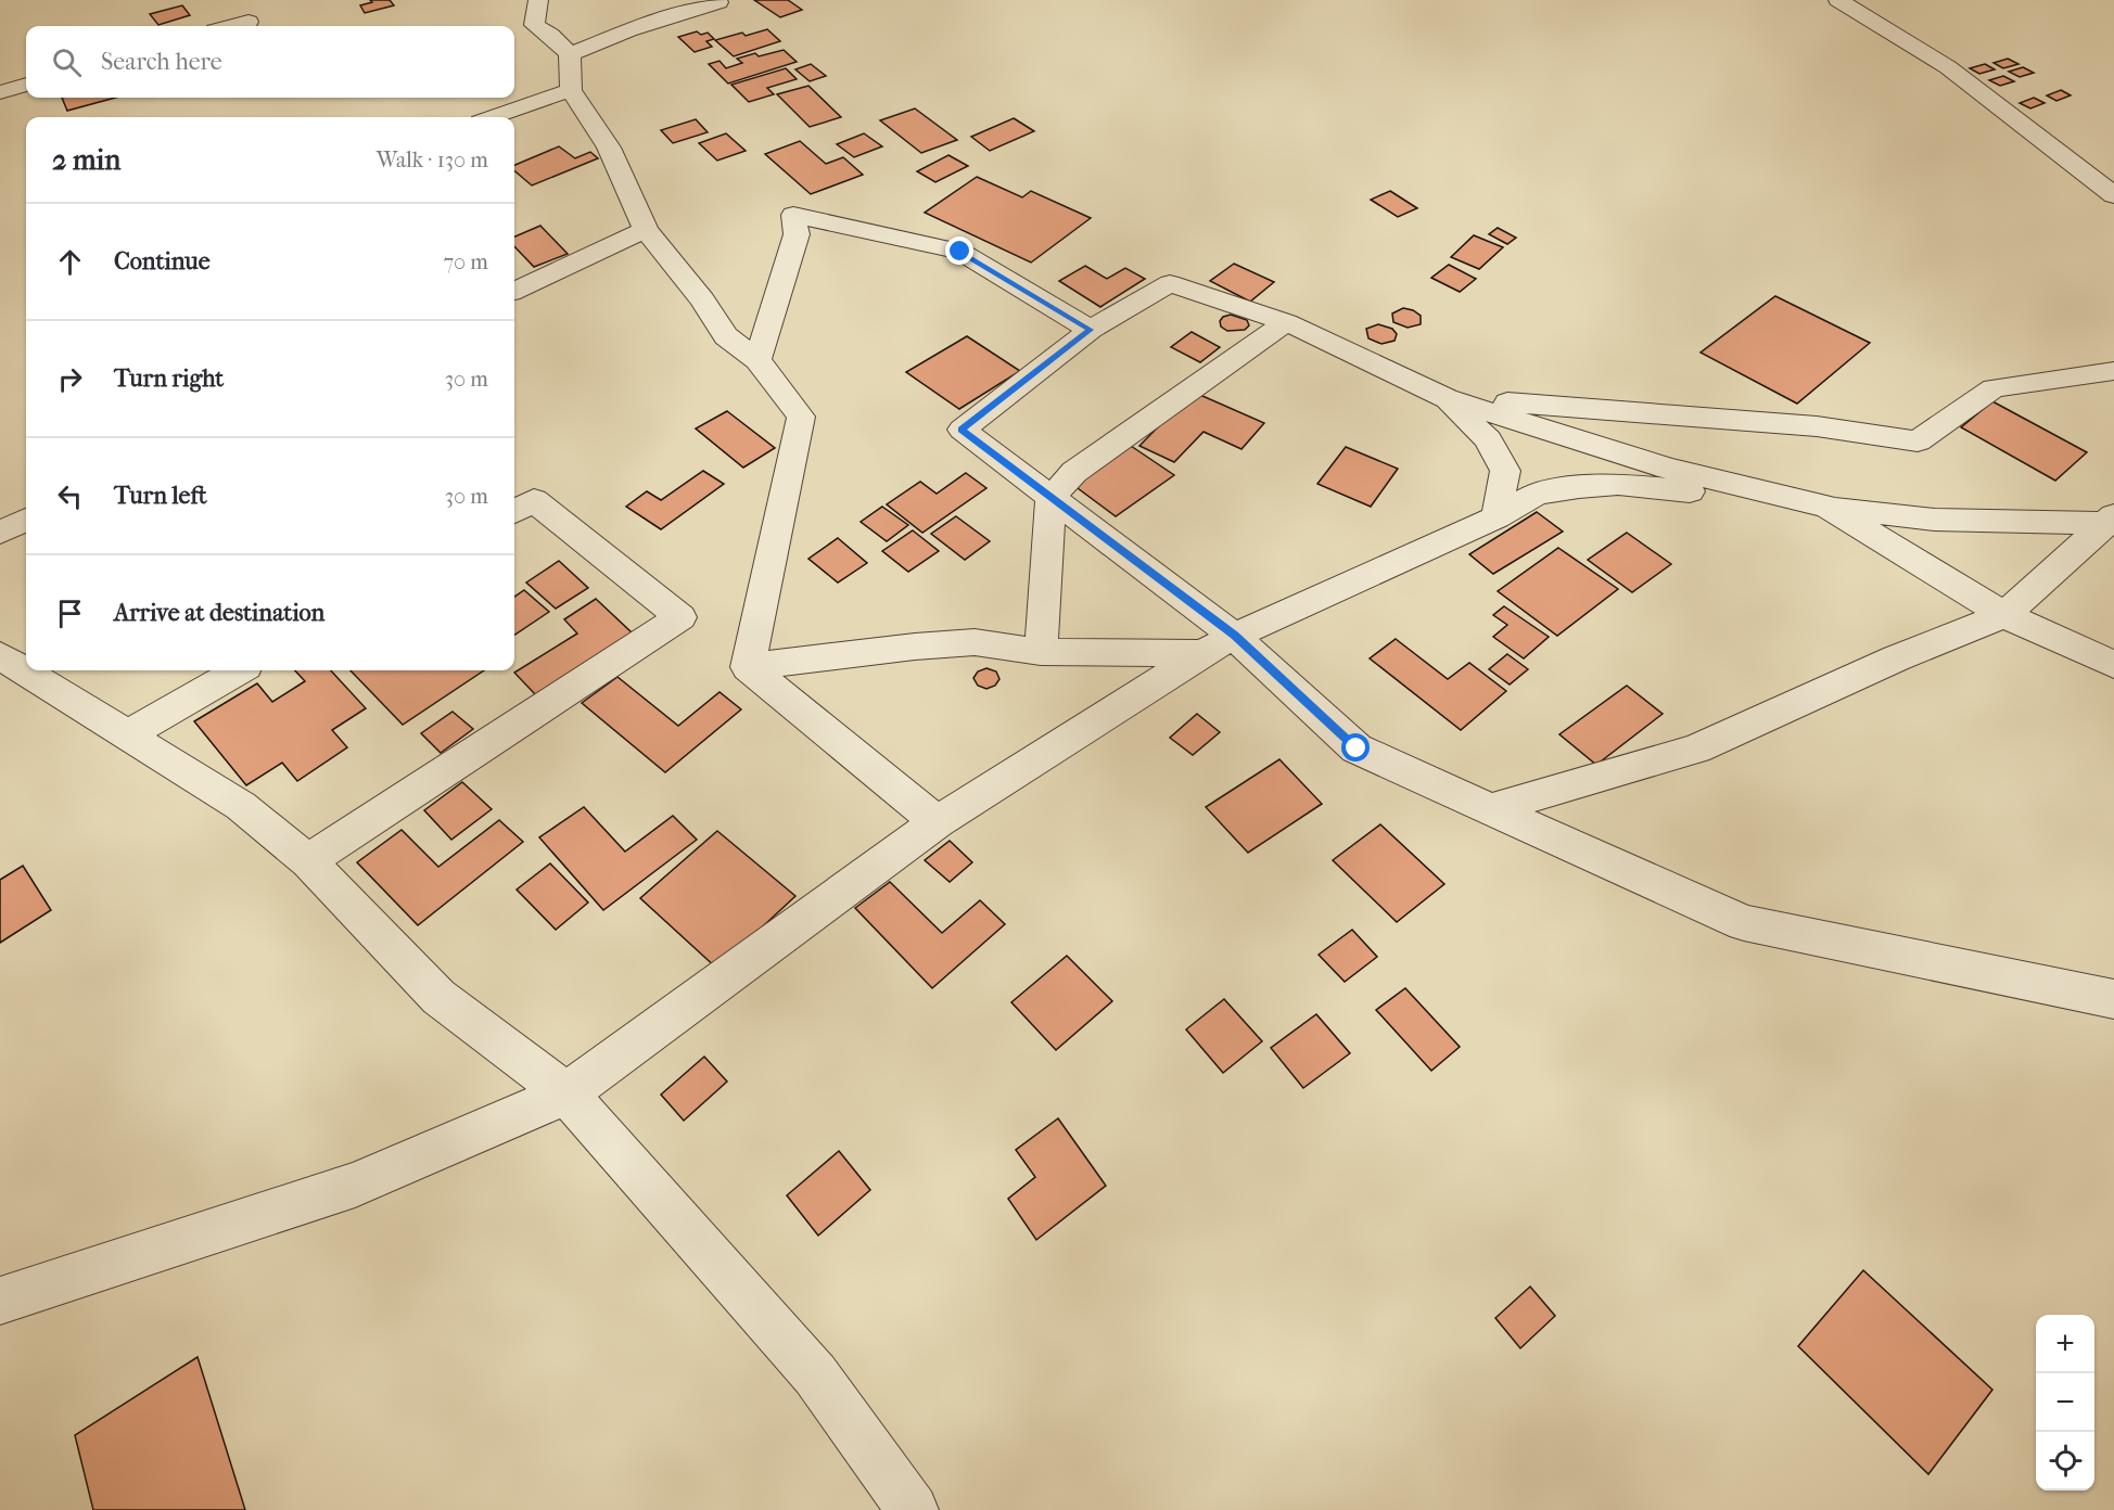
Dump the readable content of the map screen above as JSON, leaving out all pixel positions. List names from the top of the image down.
{
  "page": {
    "search": "Search here",
    "heading": ["2 min", "Walk · 130 m"],
    "list": [
      ["Continue", "70 m"],
      ["Turn right", "30 m"],
      ["Turn left", "30 m"],
      "Arrive at destination"
    ],
    "map_buttons": ["+", "−"]
  }
}
